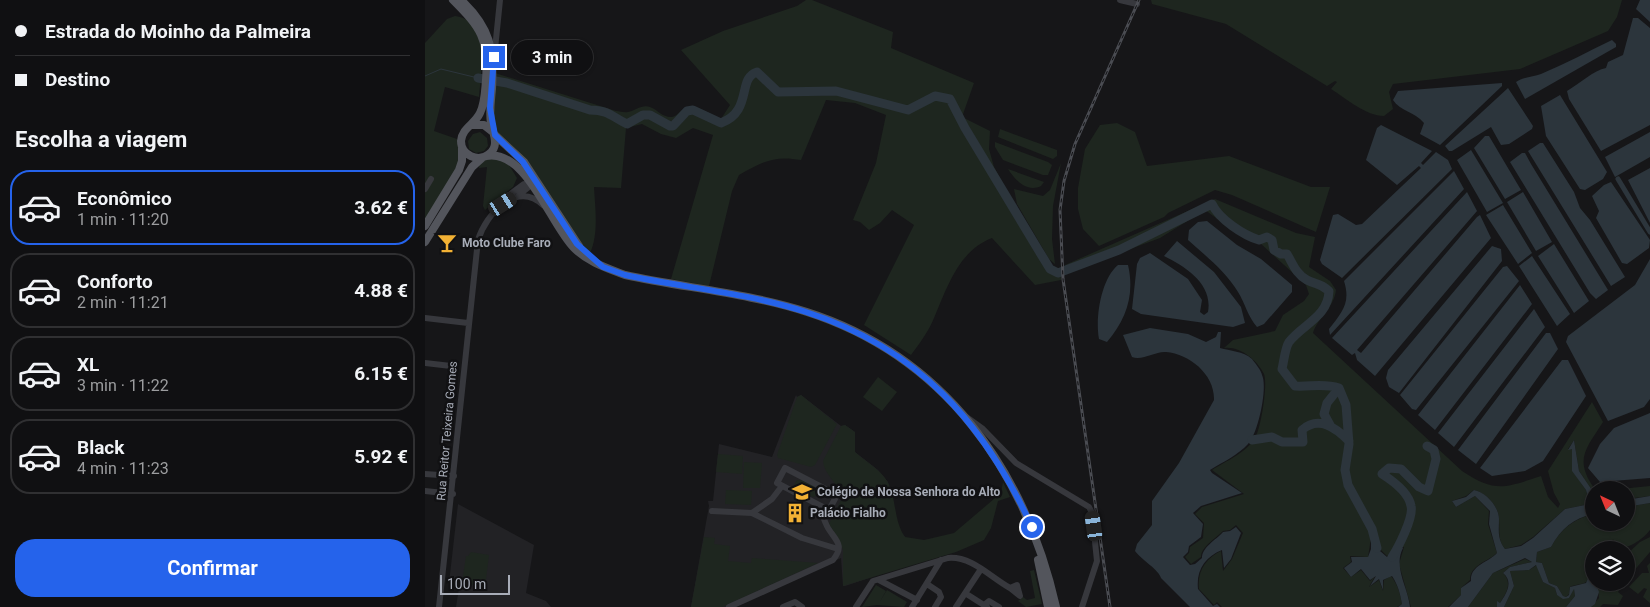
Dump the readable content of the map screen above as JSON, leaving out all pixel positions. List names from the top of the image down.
{
  "streets": {
    "street": ["Rua Reitor Teixeira Gomes"]
  },
  "places": {
    "bar": ["Moto Clube Faro"],
    "school or university": ["Colégio de Nossa Senhora do Alto"],
    "building": ["Palácio Fialho"]
  },
  "scale_bar": "100 m",
  "north": "top left",
  "page": {
    "banner": ["Estrada do Moinho da Palmeira", "Destino"],
    "bubble": "3 min",
    "heading": "Escolha a viagem",
    "list": [
      {
        "name": "Econômico",
        "note": "1 min · 11:20",
        "value": "3.62 €"
      },
      {
        "name": "Conforto",
        "note": "2 min · 11:21",
        "value": "4.88 €"
      },
      {
        "name": "XL",
        "note": "3 min · 11:22",
        "value": "6.15 €"
      },
      {
        "name": "Black",
        "note": "4 min · 11:23",
        "value": "5.92 €"
      }
    ],
    "buttons": "Confirmar",
    "scale": "100 m"
  }
}
